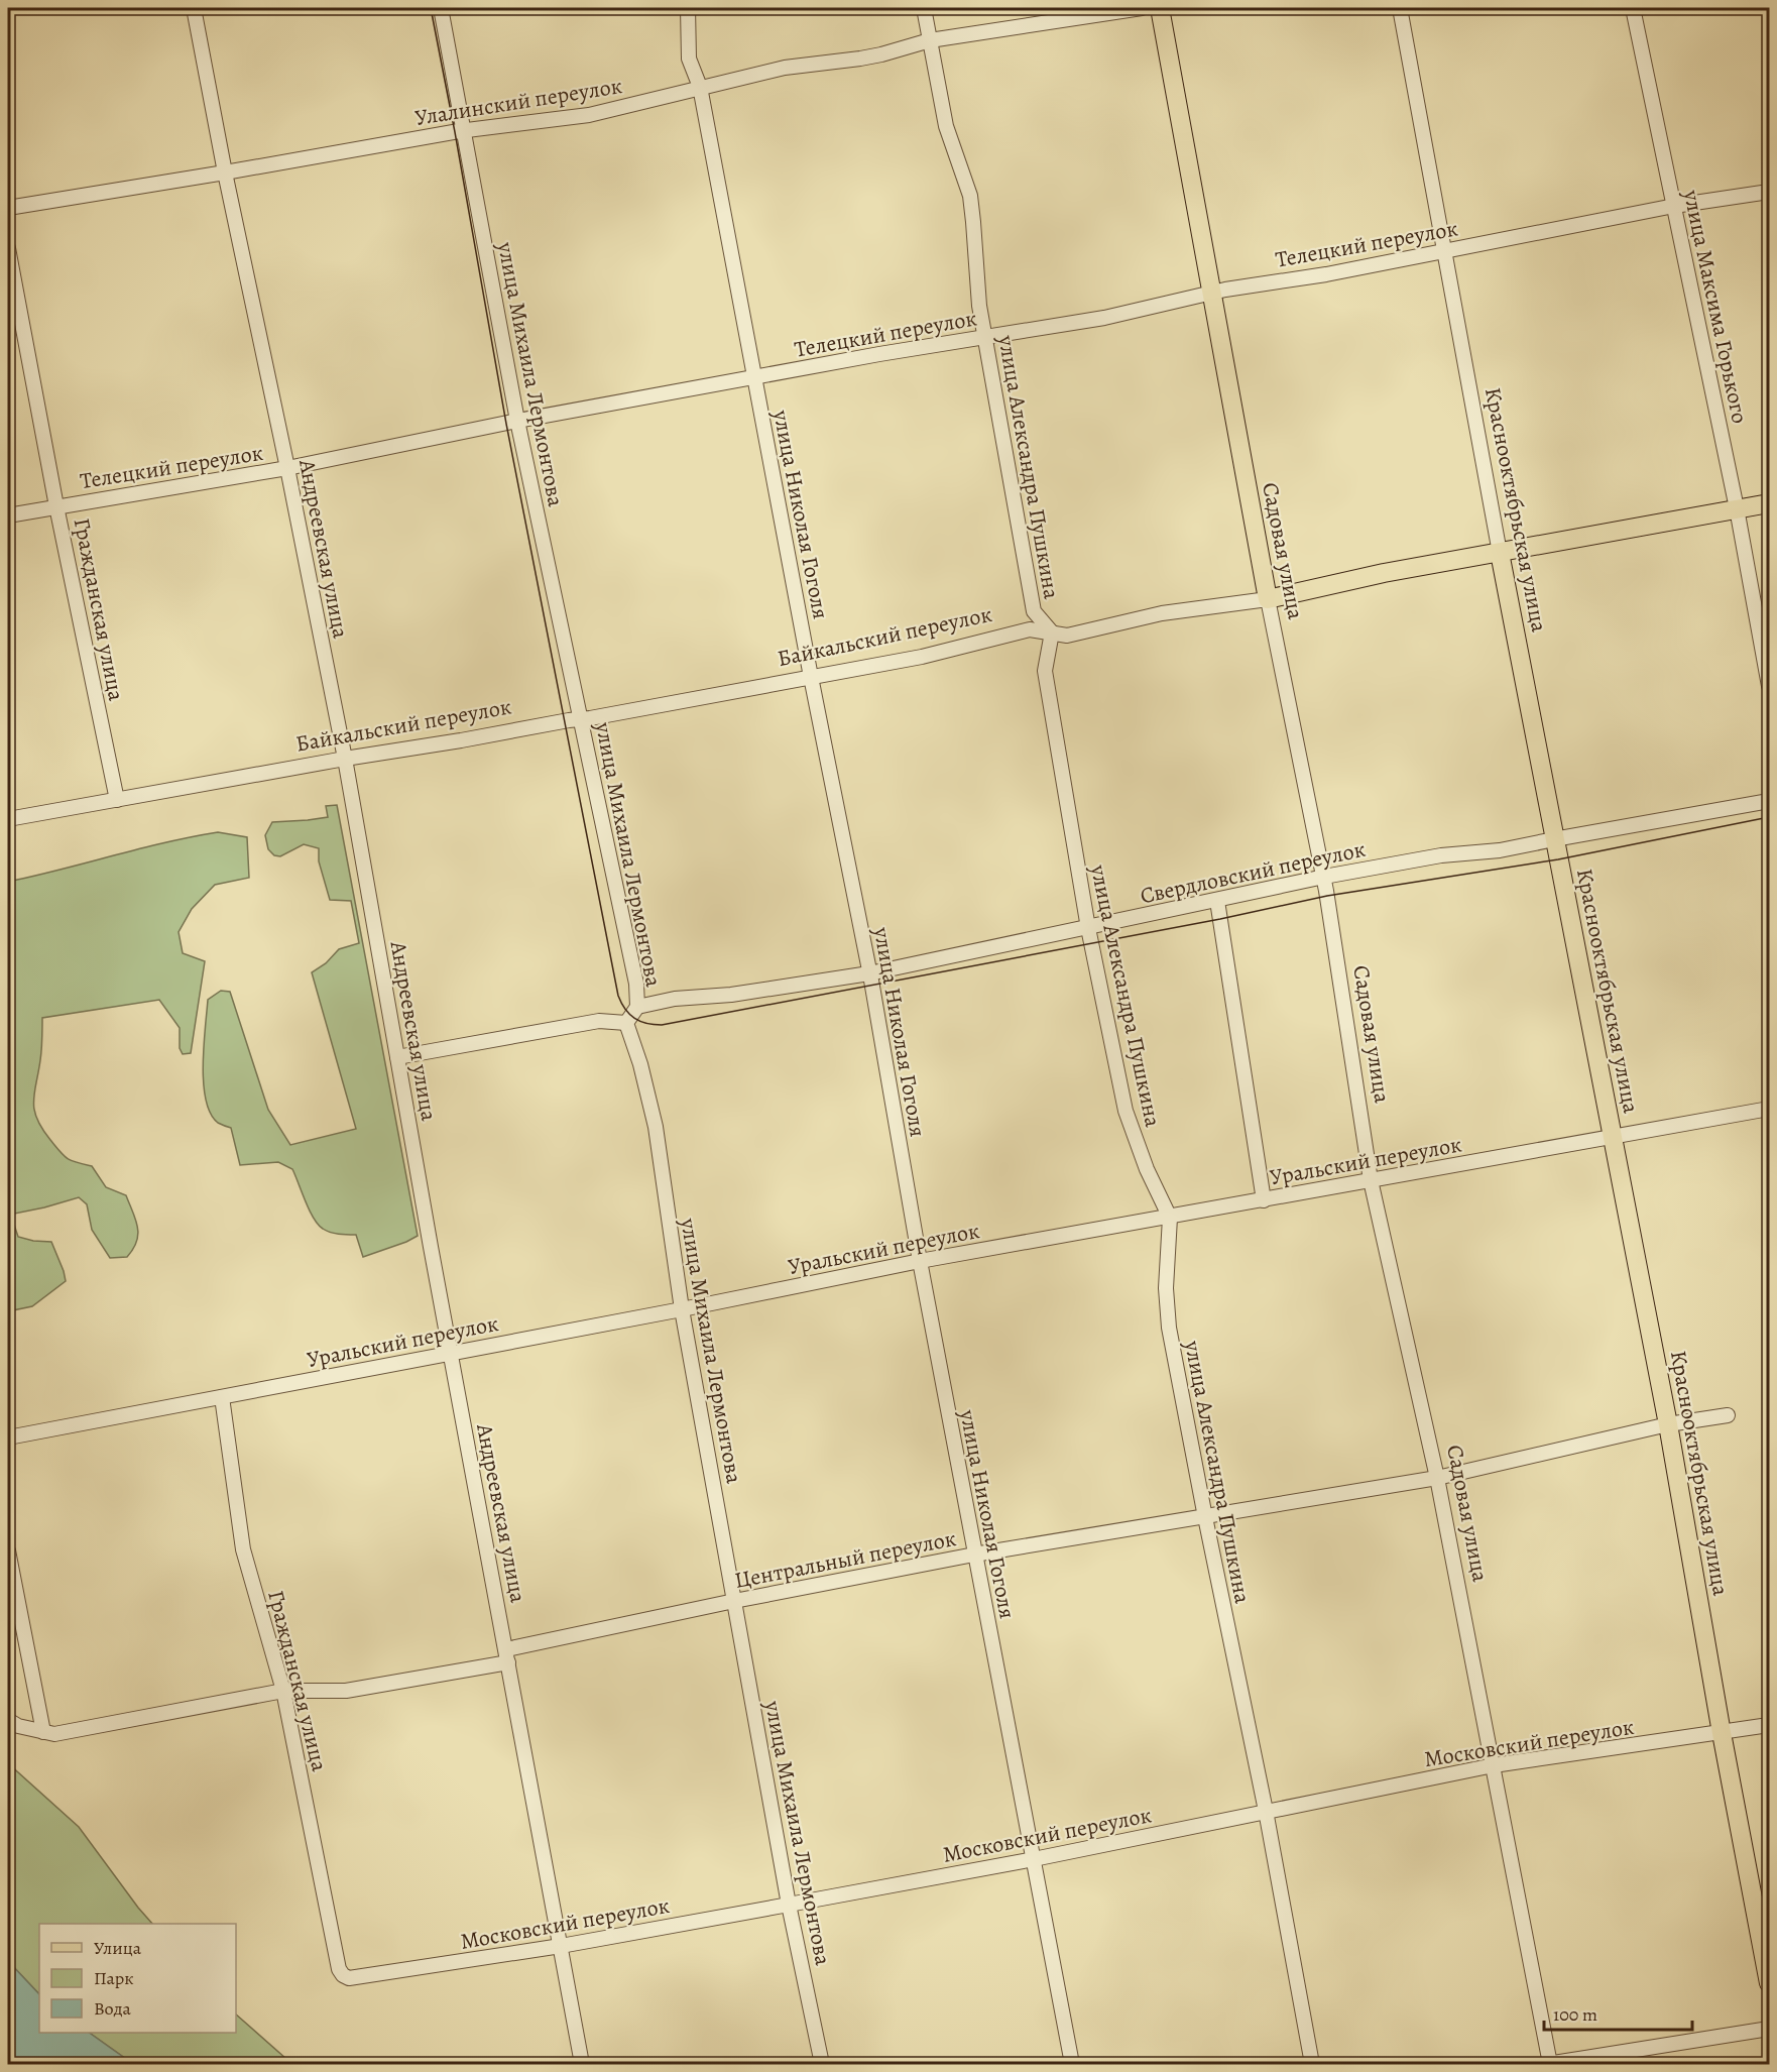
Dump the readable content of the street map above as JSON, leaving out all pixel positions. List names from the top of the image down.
{
  "streets": {
    "main road": ["Краснооктябрьская улица", "Садовая улица", "Байкальский переулок"],
    "street": [
      "Улалинский переулок",
      "Телецкий переулок",
      "улица Максима Горького",
      "улица Михаила Лермонтова",
      "улица Александра Пушкина",
      "улица Николая Гоголя",
      "Андреевская улица",
      "Гражданская улица",
      "Свердловский переулок",
      "Уральский переулок",
      "Центральный переулок",
      "Московский переулок"
    ]
  },
  "crossings": [
    ["Улалинский переулок", "улица Михаила Лермонтова"],
    ["Улалинский переулок", "улица Александра Пушкина"],
    ["Улалинский переулок", "улица Николая Гоголя"],
    ["Улалинский переулок", "Андреевская улица"],
    ["Телецкий переулок", "улица Максима Горького"],
    ["Телецкий переулок", "улица Михаила Лермонтова"],
    ["Телецкий переулок", "улица Александра Пушкина"],
    ["Телецкий переулок", "Краснооктябрьская улица"],
    ["Телецкий переулок", "улица Николая Гоголя"],
    ["Телецкий переулок", "Андреевская улица"],
    ["Телецкий переулок", "Садовая улица"],
    ["Телецкий переулок", "Гражданская улица"],
    ["улица Максима Горького", "Байкальский переулок"],
    ["улица Михаила Лермонтова", "Байкальский переулок"],
    ["улица Михаила Лермонтова", "Свердловский переулок"],
    ["улица Михаила Лермонтова", "Уральский переулок"],
    ["улица Михаила Лермонтова", "Центральный переулок"],
    ["улица Михаила Лермонтова", "Московский переулок"],
    ["улица Александра Пушкина", "Байкальский переулок"],
    ["улица Александра Пушкина", "Свердловский переулок"],
    ["улица Александра Пушкина", "Уральский переулок"],
    ["улица Александра Пушкина", "Центральный переулок"],
    ["улица Александра Пушкина", "Московский переулок"],
    ["Краснооктябрьская улица", "Байкальский переулок"],
    ["Краснооктябрьская улица", "Свердловский переулок"],
    ["Краснооктябрьская улица", "Уральский переулок"],
    ["Краснооктябрьская улица", "Центральный переулок"],
    ["Краснооктябрьская улица", "Московский переулок"],
    ["улица Николая Гоголя", "Байкальский переулок"],
    ["улица Николая Гоголя", "Свердловский переулок"],
    ["улица Николая Гоголя", "Уральский переулок"],
    ["улица Николая Гоголя", "Центральный переулок"],
    ["улица Николая Гоголя", "Московский переулок"],
    ["Андреевская улица", "Байкальский переулок"],
    ["Андреевская улица", "Уральский переулок"],
    ["Андреевская улица", "Центральный переулок"],
    ["Андреевская улица", "Московский переулок"],
    ["Садовая улица", "Байкальский переулок"],
    ["Садовая улица", "Свердловский переулок"],
    ["Садовая улица", "Уральский переулок"],
    ["Садовая улица", "Центральный переулок"],
    ["Садовая улица", "Московский переулок"],
    ["Гражданская улица", "Байкальский переулок"],
    ["Гражданская улица", "Уральский переулок"],
    ["Гражданская улица", "Центральный переулок"],
    ["Гражданская улица", "Московский переулок"]
  ],
  "legend": ["Улица", "Парк", "Вода"],
  "scale_bar": "100 m"
}
